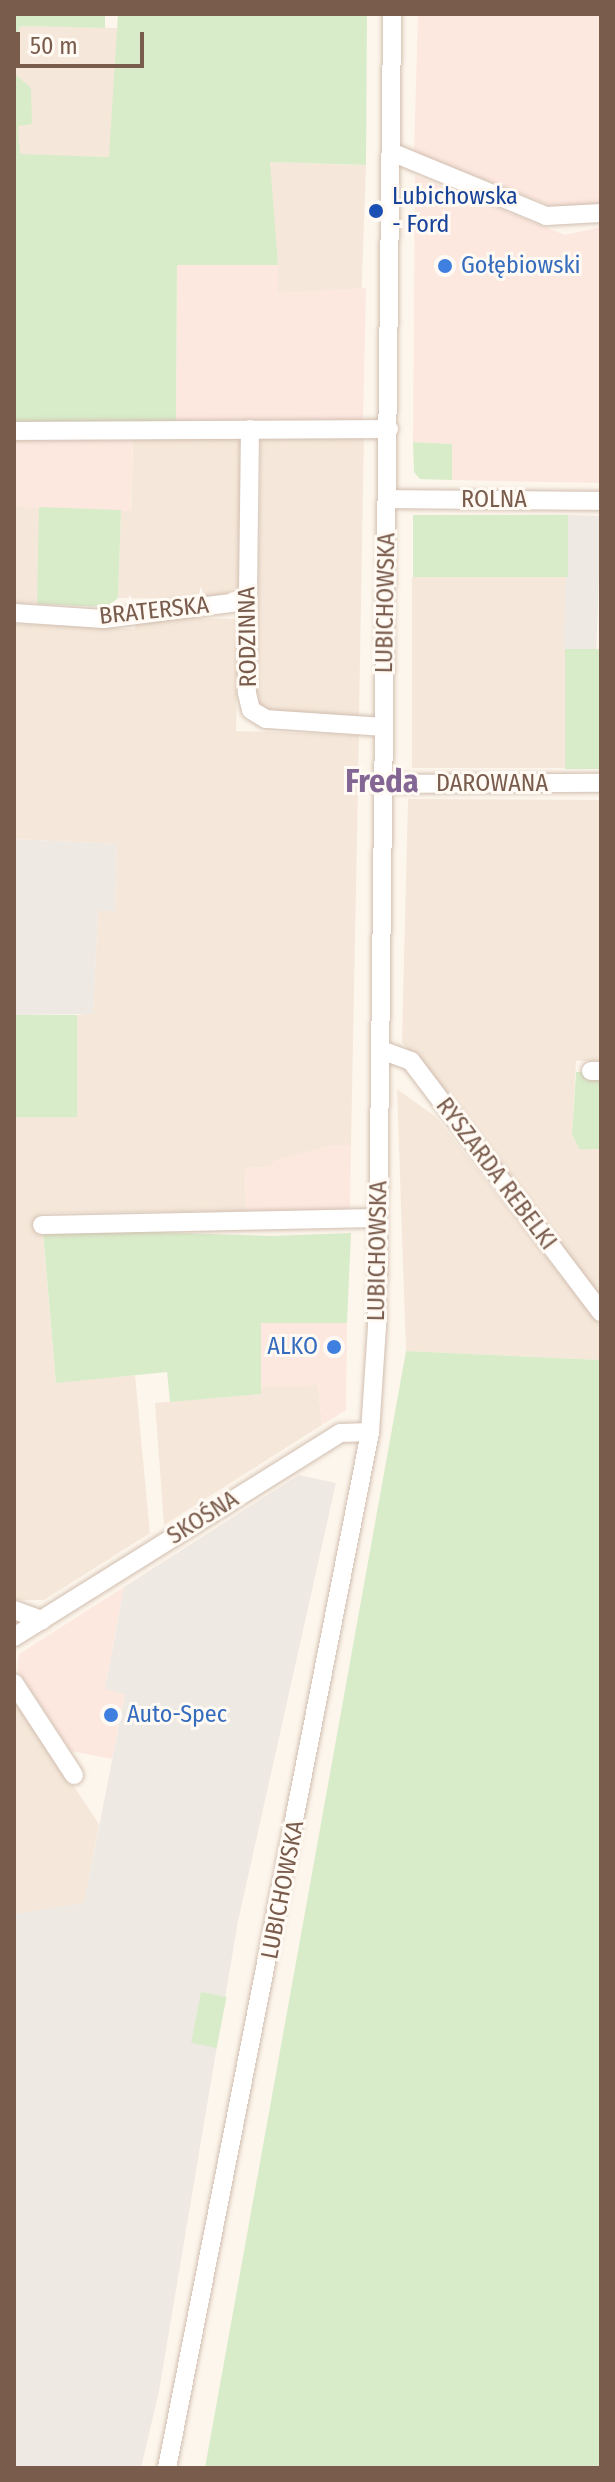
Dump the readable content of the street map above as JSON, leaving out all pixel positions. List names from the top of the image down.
{
  "streets": {
    "street": [
      "ROLNA",
      "LUBICHOWSKA",
      "BRATERSKA",
      "RODZINNA",
      "DAROWANA",
      "RYSZARDA REBELKI",
      "SKOŚNA"
    ]
  },
  "crossings": [
    ["ROLNA", "LUBICHOWSKA"],
    ["LUBICHOWSKA", "RODZINNA"],
    ["LUBICHOWSKA", "DAROWANA"],
    ["LUBICHOWSKA", "RYSZARDA REBELKI"],
    ["LUBICHOWSKA", "SKOŚNA"],
    ["BRATERSKA", "RODZINNA"]
  ],
  "districts": ["Freda"],
  "places": [
    "Lubichowska - Ford",
    "Gołębiowski",
    "ALKO",
    "Auto-Spec"
  ],
  "scale_bar": "50 m"
}
